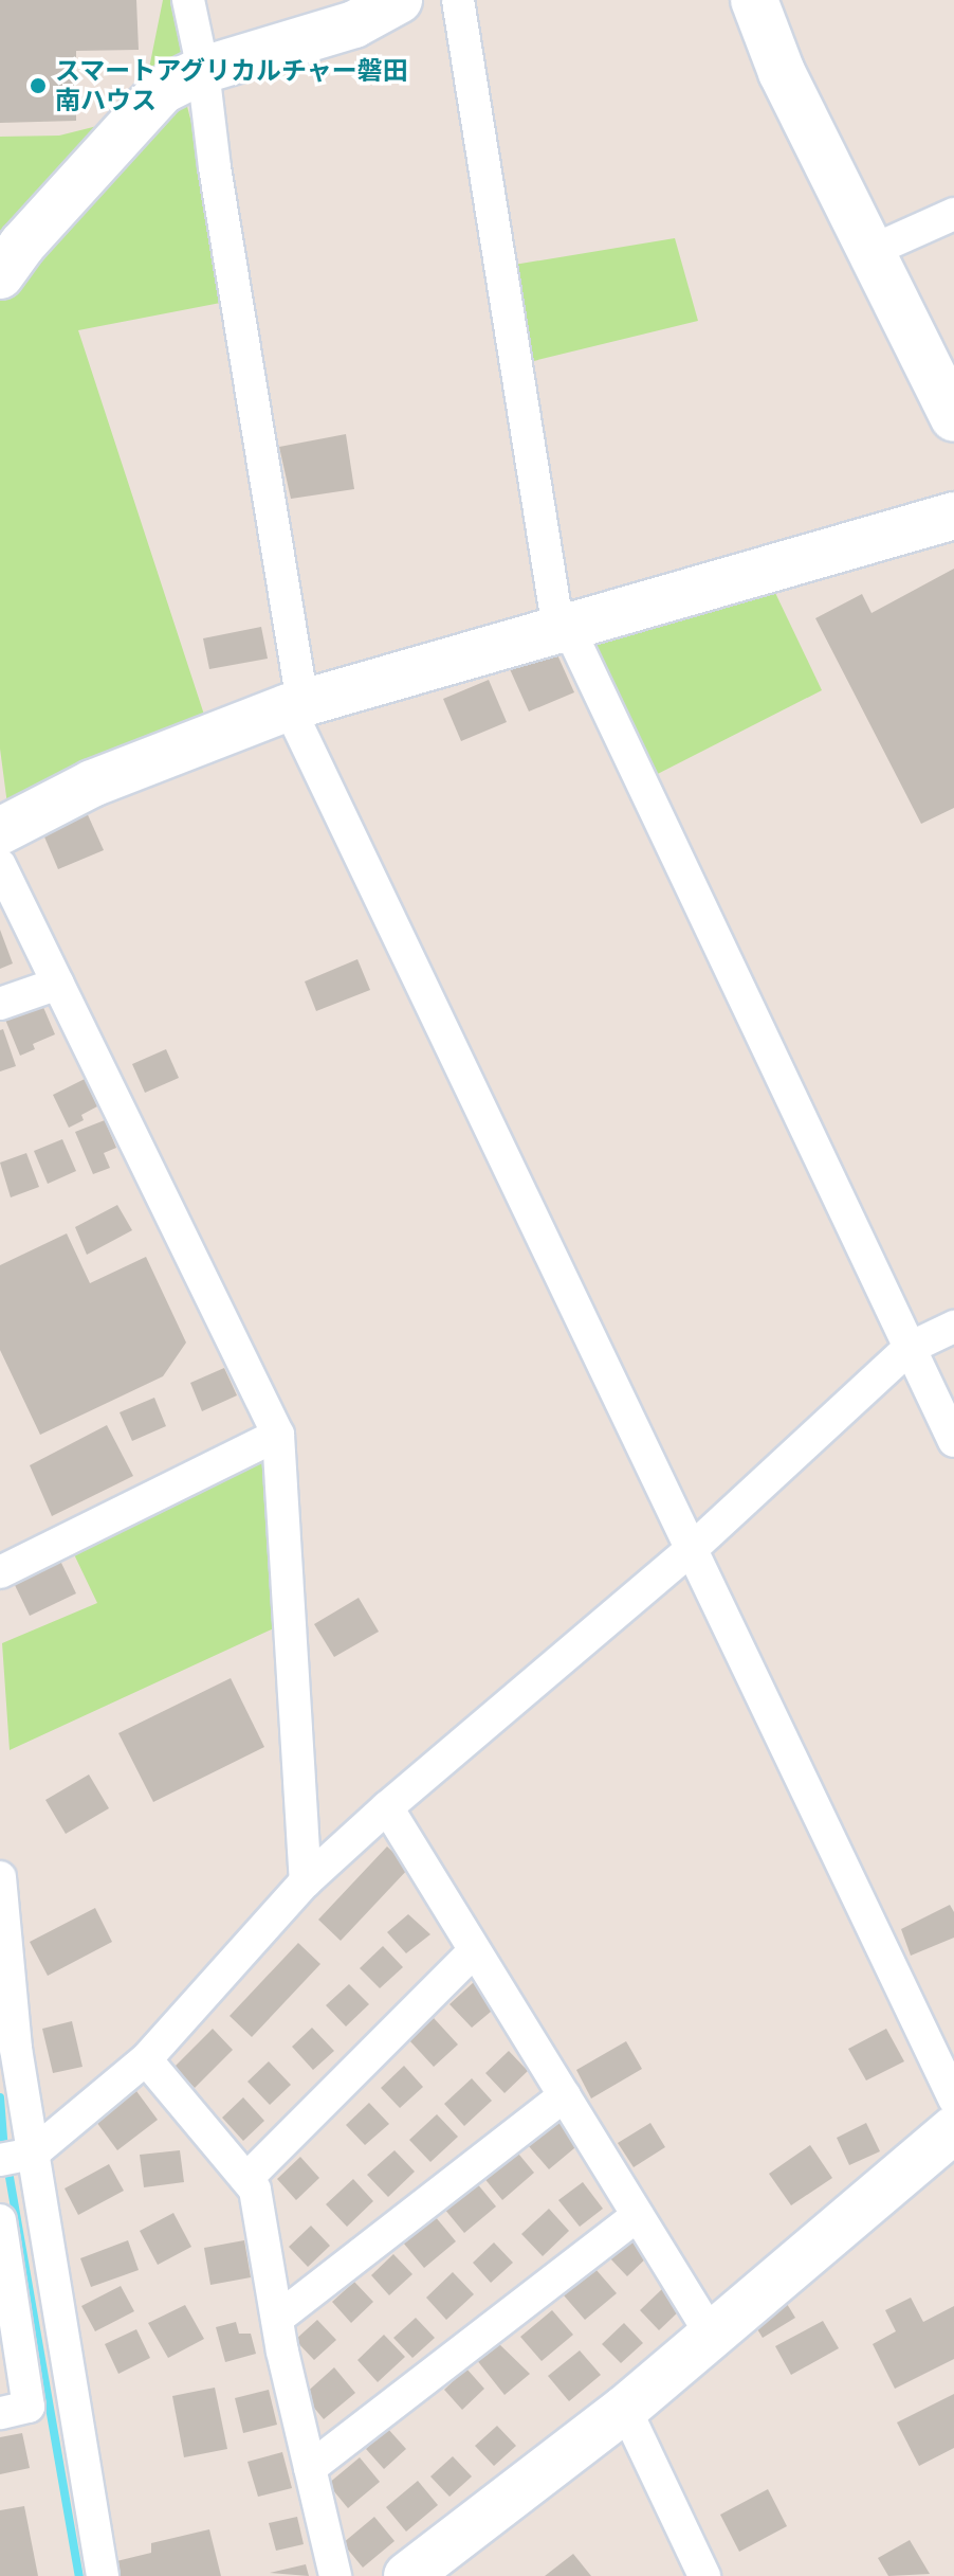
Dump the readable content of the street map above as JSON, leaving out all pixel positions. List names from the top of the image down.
{
  "places": ["スマートアグリカルチャー磐田 南ハウス"]
}
